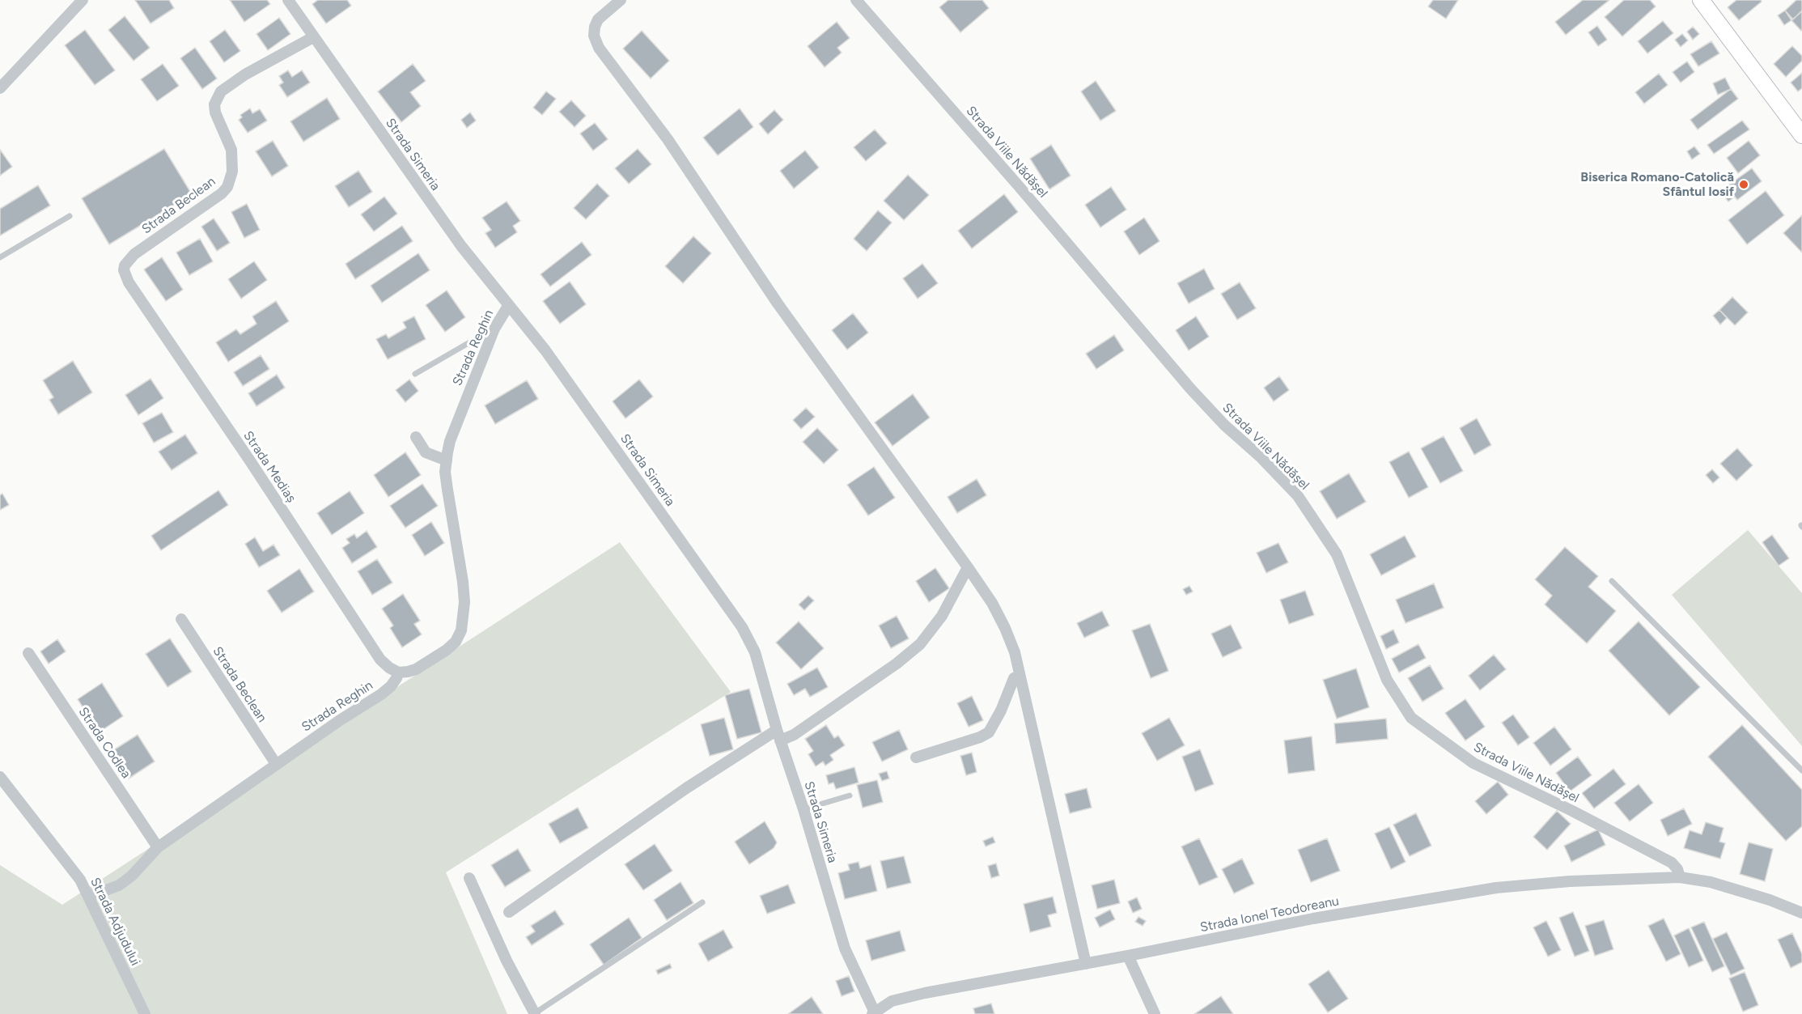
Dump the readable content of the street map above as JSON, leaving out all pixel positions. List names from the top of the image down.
{
  "streets": {
    "street": [
      "Strada Viile Nădășel",
      "Strada Simeria",
      "Strada Beclean",
      "Strada Reghin",
      "Strada Mediaș",
      "Strada Codlea",
      "Strada Ionel Teodoreanu",
      "Strada Adjudului"
    ]
  },
  "crossings": [
    ["Strada Viile Nădășel", "Strada Ionel Teodoreanu"],
    ["Strada Simeria", "Strada Beclean"],
    ["Strada Simeria", "Strada Reghin"],
    ["Strada Simeria", "Strada Ionel Teodoreanu"],
    ["Strada Beclean", "Strada Reghin"],
    ["Strada Beclean", "Strada Mediaș"],
    ["Strada Reghin", "Strada Mediaș"],
    ["Strada Reghin", "Strada Codlea"],
    ["Strada Reghin", "Strada Adjudului"]
  ],
  "places": ["Biserica Romano-Catolică Sfântul Iosif"]
}
